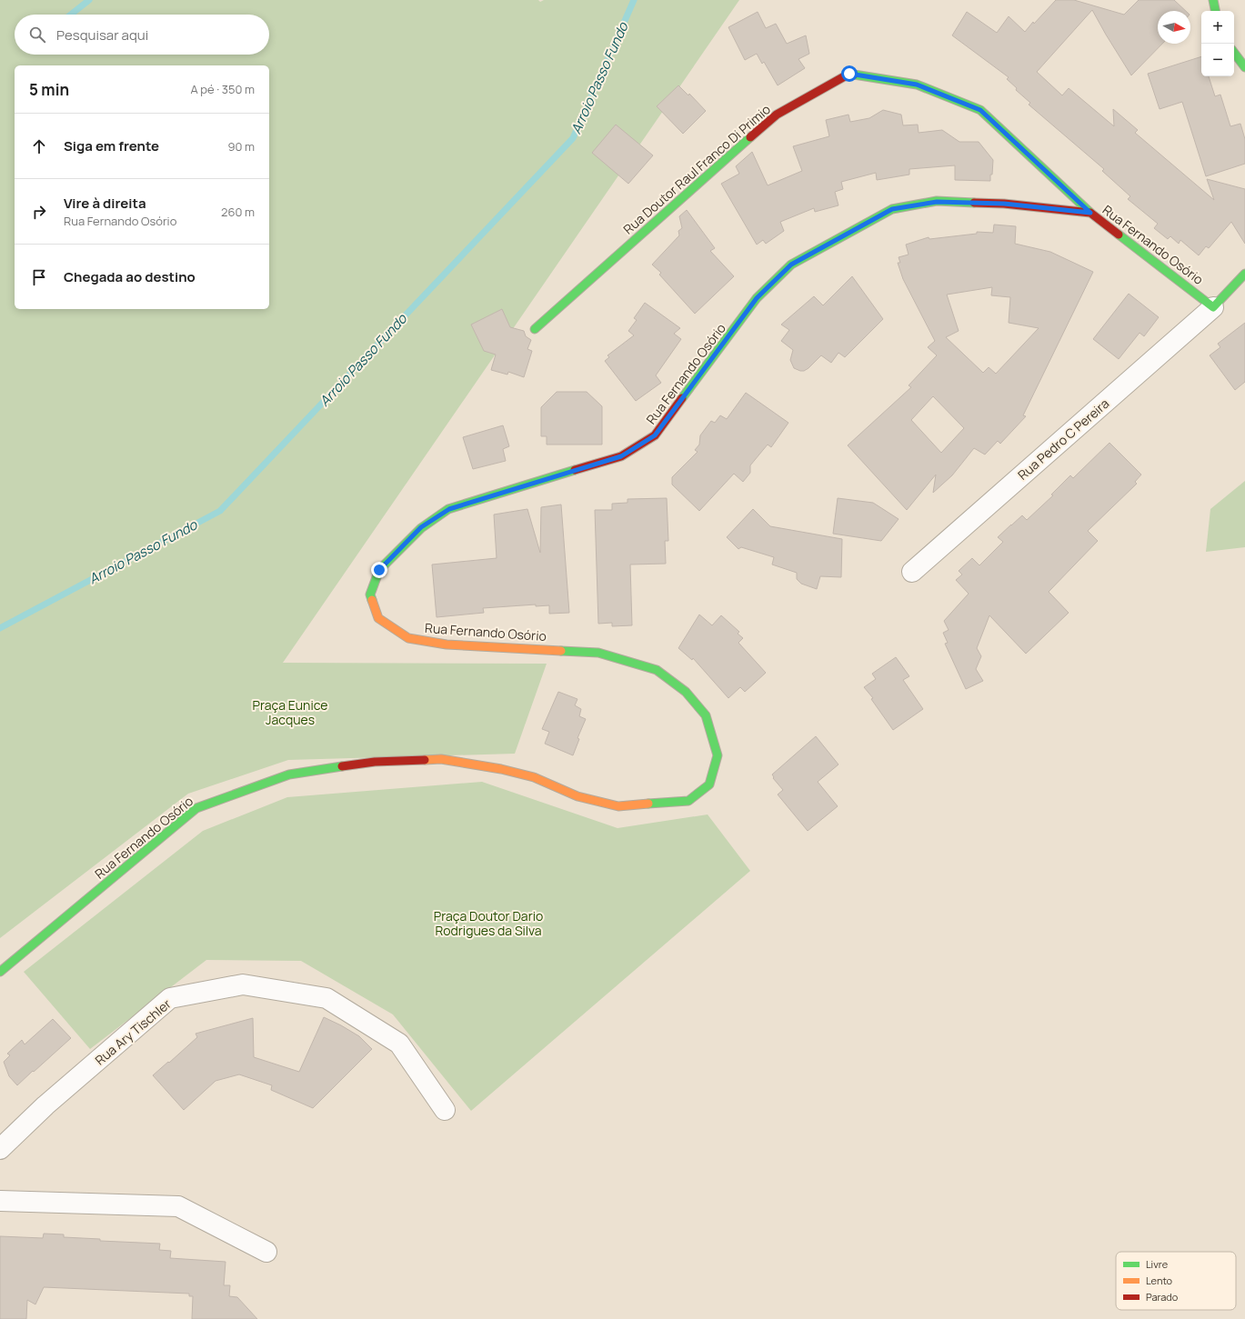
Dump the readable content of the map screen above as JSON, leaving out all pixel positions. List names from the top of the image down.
{
  "streets": {
    "street": [
      "Rua Doutor Raul Franco Di Primio",
      "Rua Fernando Osório",
      "Rua Pedro C Pereira",
      "Rua Ary Tischler"
    ]
  },
  "crossings": [
    ["Rua Doutor Raul Franco Di Primio", "Rua Fernando Osório"],
    ["Rua Fernando Osório", "Rua Pedro C Pereira"]
  ],
  "water": ["Arroio Passo Fundo"],
  "parks": ["Praça Eunice Jacques", "Praça Doutor Dario Rodrigues da Silva"],
  "legend": ["Livre", "Lento", "Parado"],
  "north": "right",
  "page": {
    "map_buttons": ["+", "−"],
    "search": "Pesquisar aqui",
    "heading": ["5 min", "A pé · 350 m"],
    "list": [
      ["Siga em frente", "90 m"],
      ["Vire à direita", "Rua Fernando Osório", "260 m"],
      "Chegada ao destino"
    ]
  }
}
